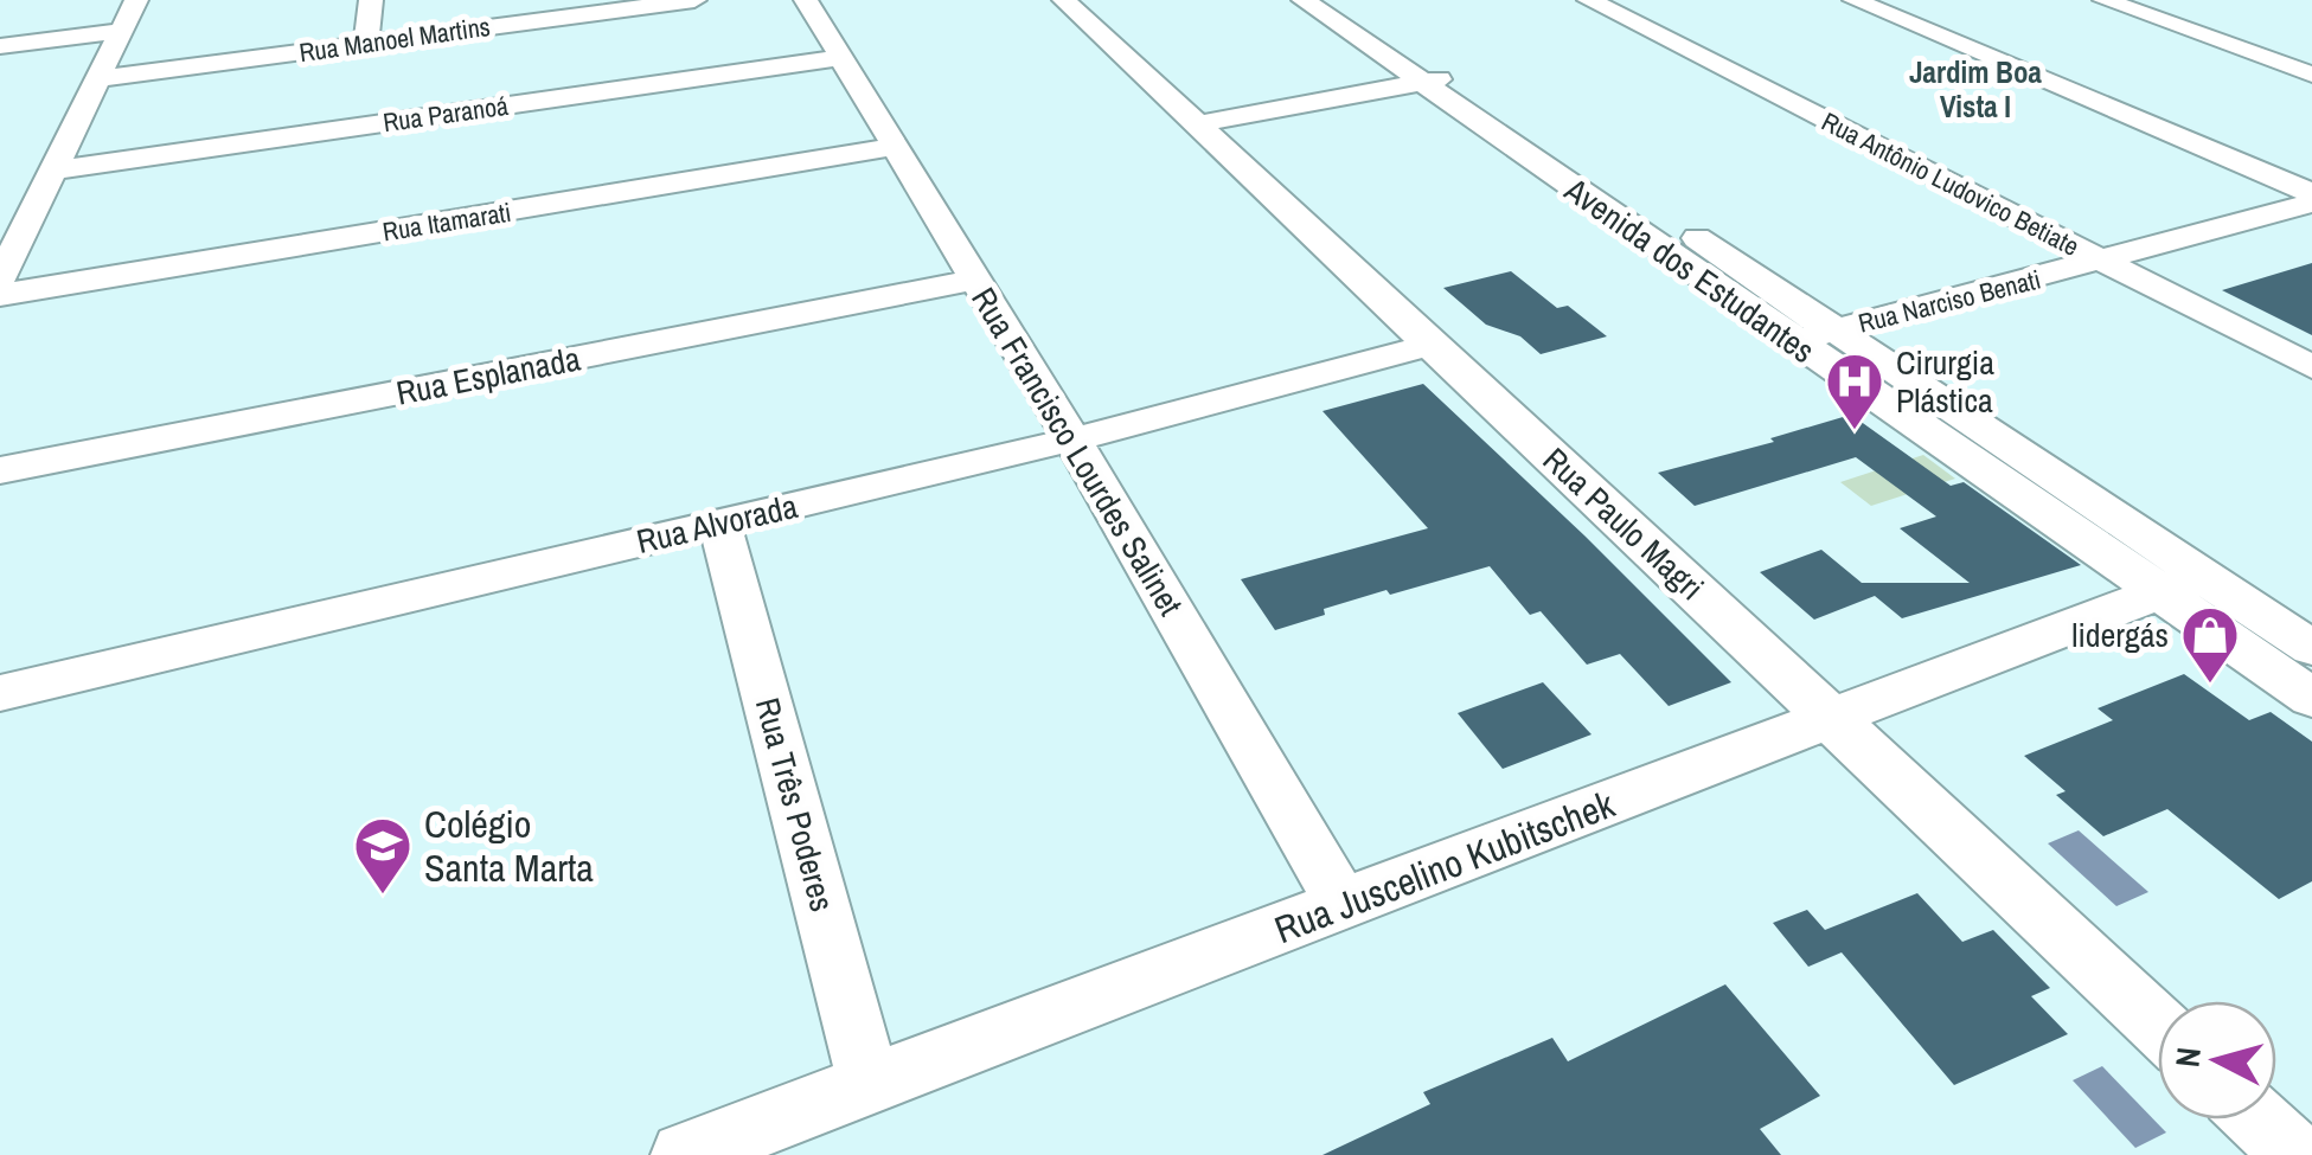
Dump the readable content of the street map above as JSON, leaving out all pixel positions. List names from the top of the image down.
{
  "streets": {
    "street": [
      "Rua Manoel Martins",
      "Rua Paranoá",
      "Rua Antônio Ludovico Betiate",
      "Rua Itamarati",
      "Avenida dos Estudantes",
      "Rua Narciso Benati",
      "Rua Esplanada",
      "Rua Francisco Lourdes Salinet",
      "Rua Alvorada",
      "Rua Paulo Magri",
      "Rua Três Poderes",
      "Rua Juscelino Kubitschek"
    ]
  },
  "crossings": [
    ["Rua Paranoá", "Rua Francisco Lourdes Salinet"],
    ["Rua Antônio Ludovico Betiate", "Rua Narciso Benati"],
    ["Rua Itamarati", "Rua Francisco Lourdes Salinet"],
    ["Avenida dos Estudantes", "Rua Narciso Benati"],
    ["Avenida dos Estudantes", "Rua Juscelino Kubitschek"],
    ["Rua Esplanada", "Rua Francisco Lourdes Salinet"],
    ["Rua Francisco Lourdes Salinet", "Rua Alvorada"],
    ["Rua Francisco Lourdes Salinet", "Rua Juscelino Kubitschek"],
    ["Rua Alvorada", "Rua Paulo Magri"],
    ["Rua Alvorada", "Rua Três Poderes"],
    ["Rua Paulo Magri", "Rua Juscelino Kubitschek"],
    ["Rua Três Poderes", "Rua Juscelino Kubitschek"]
  ],
  "districts": ["Jardim Boa Vista I"],
  "places": {
    "hospital": ["Cirurgia Plástica"],
    "shop": ["lidergás"],
    "school or university": ["Colégio Santa Marta"]
  },
  "north": "left"
}
